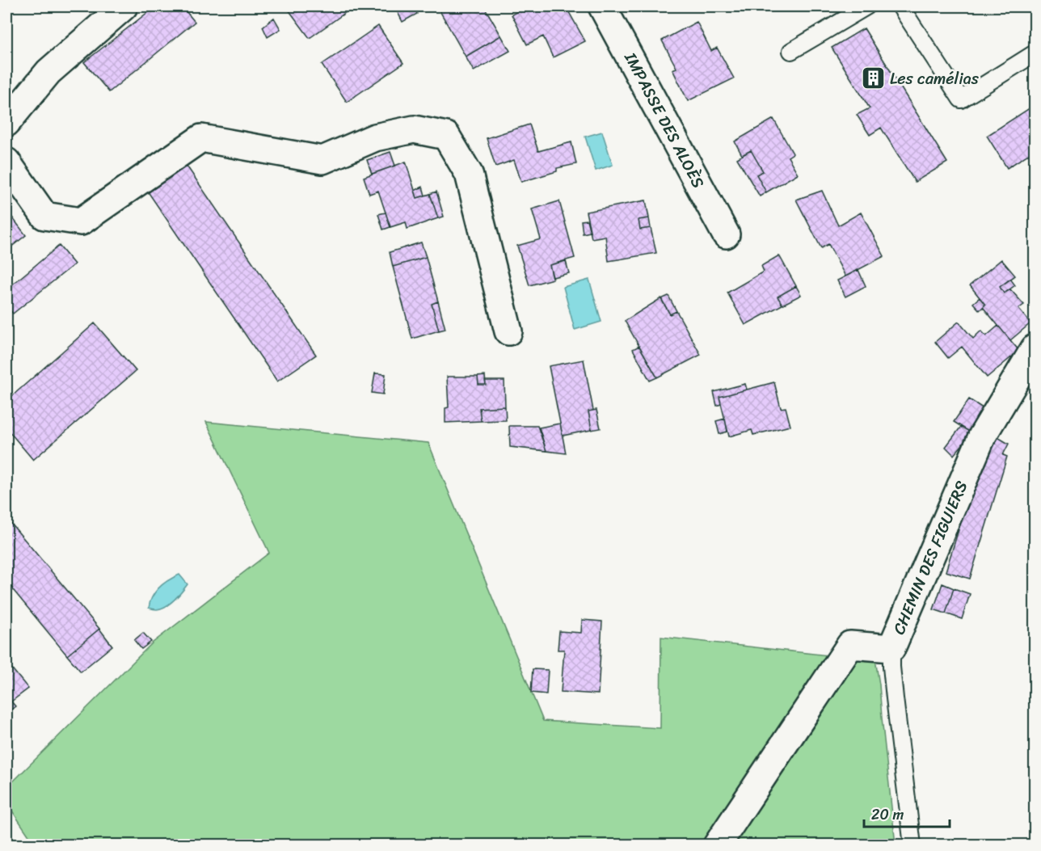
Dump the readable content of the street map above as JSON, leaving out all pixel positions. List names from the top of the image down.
{
  "streets": {
    "street": ["IMPASSE DES ALOÈS", "CHEMIN DES FIGUIERS"]
  },
  "places": {
    "building": ["Les camélias"]
  },
  "scale_bar": "20 m"
}
